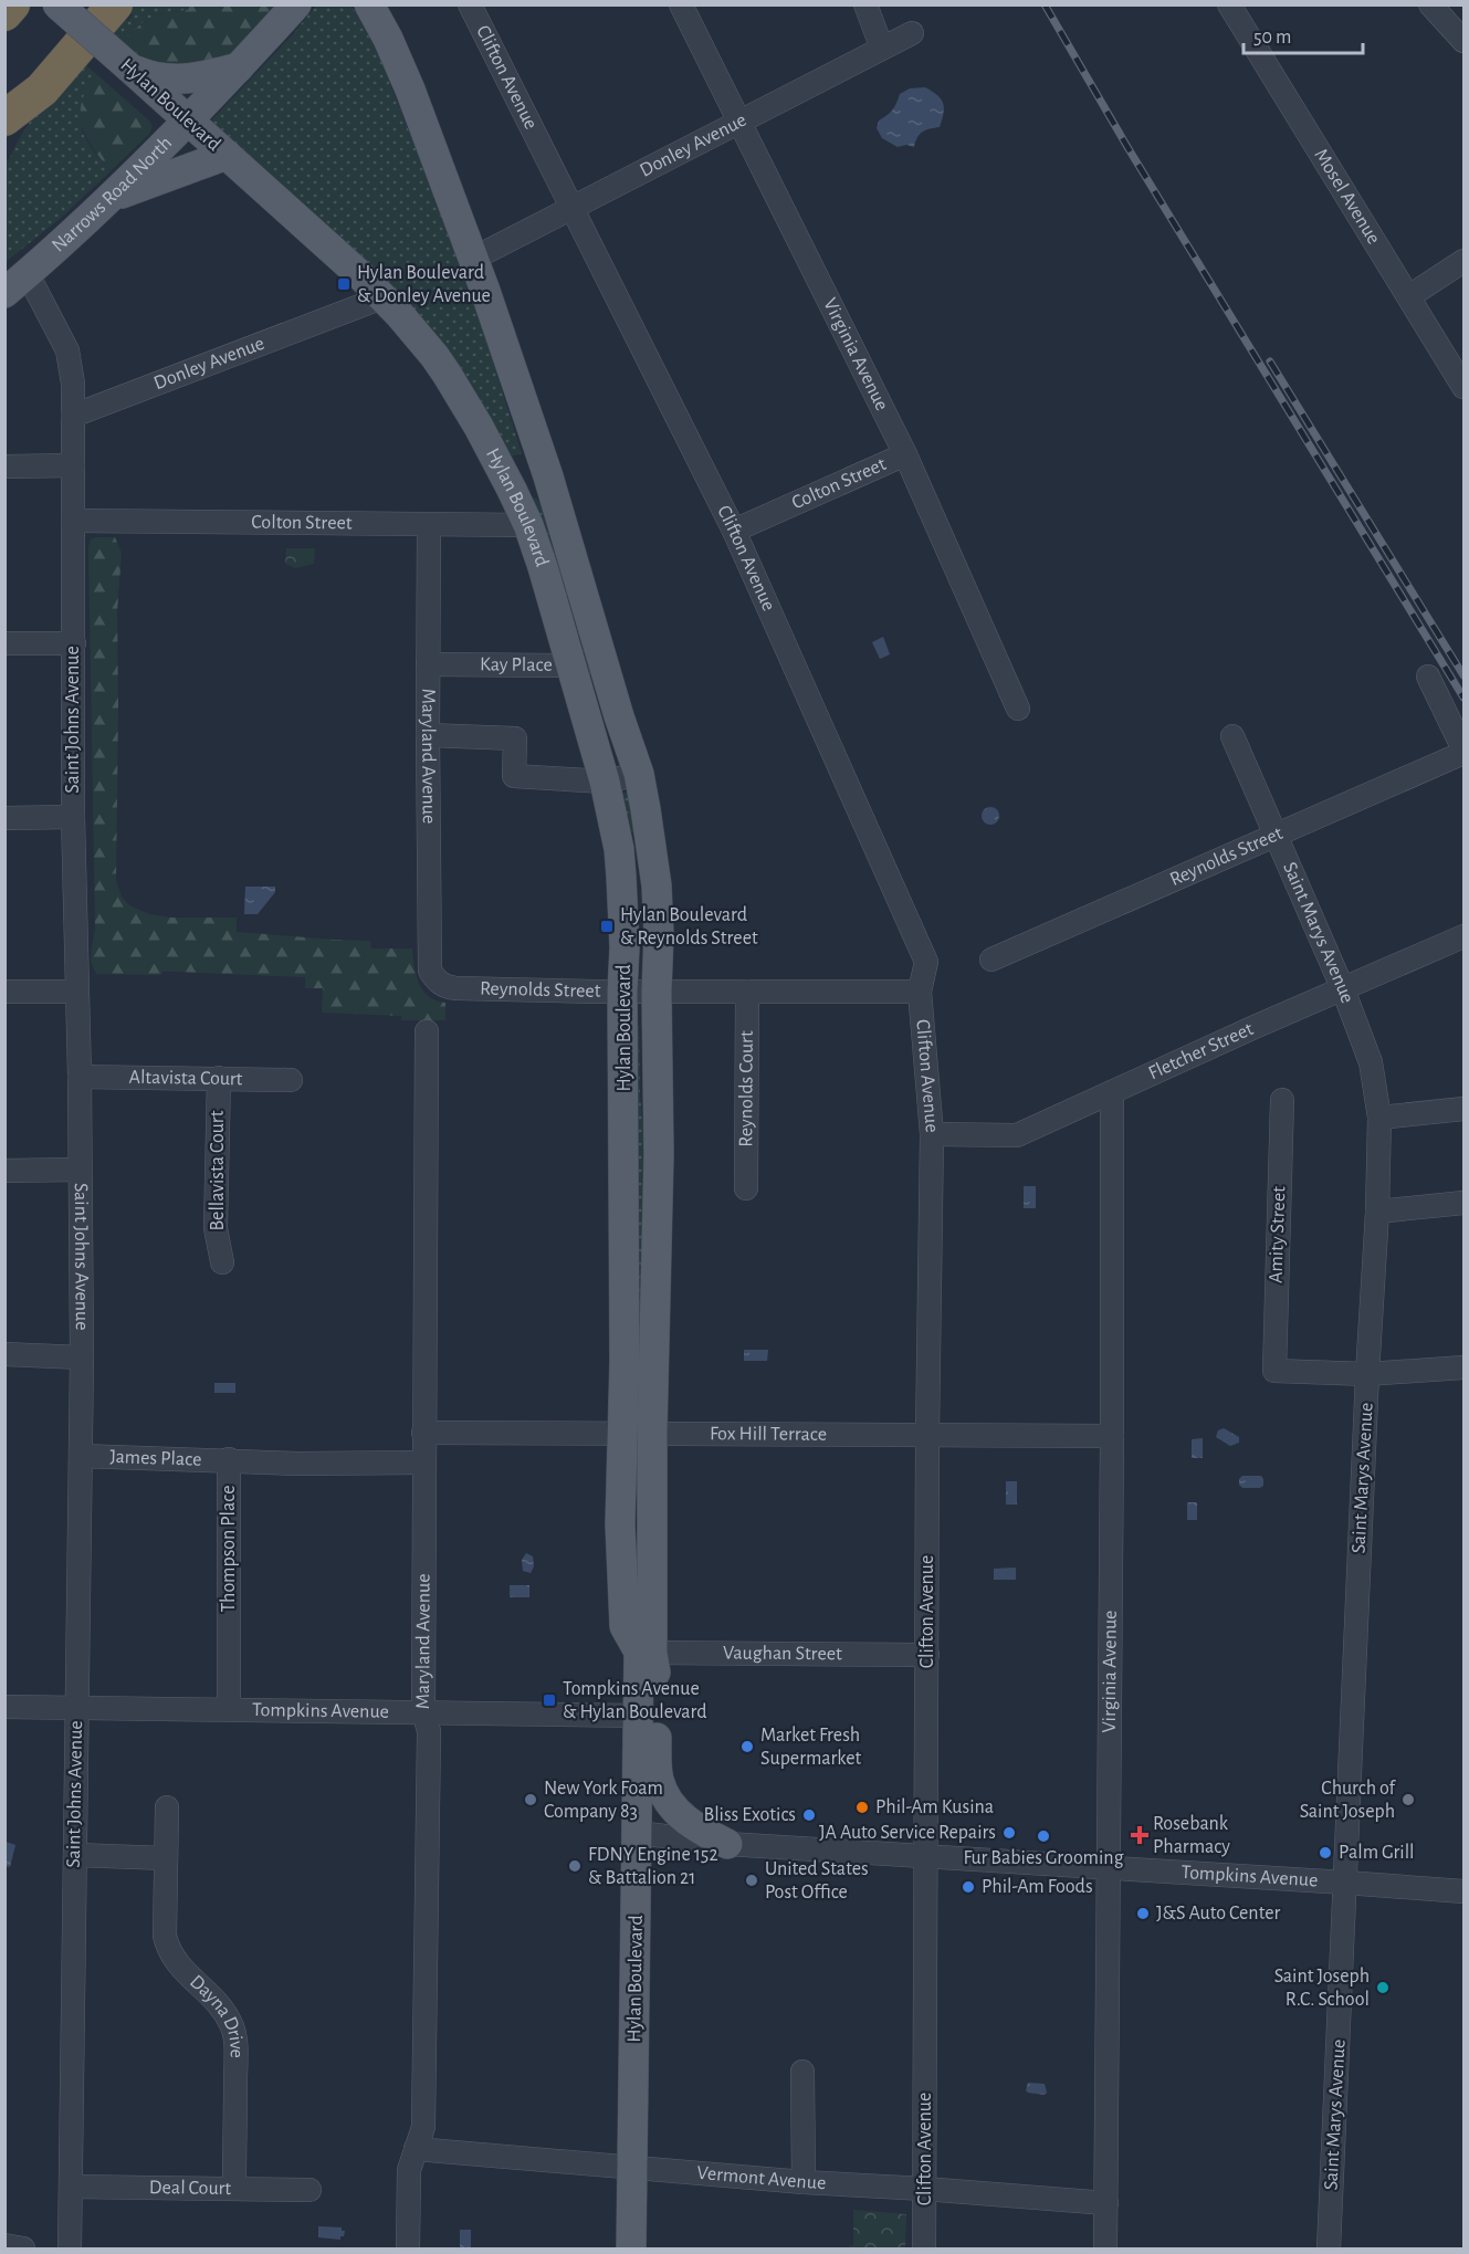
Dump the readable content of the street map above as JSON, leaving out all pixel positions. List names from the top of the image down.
{
  "streets": {
    "main road": ["Hylan Boulevard", "Narrows Road North"],
    "street": [
      "Clifton Avenue",
      "Donley Avenue",
      "Mosel Avenue",
      "Virginia Avenue",
      "Colton Street",
      "Kay Place",
      "Saint Johns Avenue",
      "Maryland Avenue",
      "Reynolds Street",
      "Saint Marys Avenue",
      "Fletcher Street",
      "Altavista Court",
      "Reynolds Court",
      "Bellavista Court",
      "Amity Street",
      "Fox Hill Terrace",
      "James Place",
      "Thompson Place",
      "Vaughan Street",
      "Tompkins Avenue",
      "Dayna Drive",
      "Vermont Avenue",
      "Deal Court"
    ]
  },
  "crossings": [
    ["Clifton Avenue", "Donley Avenue"],
    ["Clifton Avenue", "Colton Street"],
    ["Clifton Avenue", "Reynolds Street"],
    ["Clifton Avenue", "Fletcher Street"],
    ["Clifton Avenue", "Fox Hill Terrace"],
    ["Clifton Avenue", "Vaughan Street"],
    ["Clifton Avenue", "Tompkins Avenue"],
    ["Clifton Avenue", "Vermont Avenue"],
    ["Hylan Boulevard", "Donley Avenue"],
    ["Hylan Boulevard", "Narrows Road North"],
    ["Hylan Boulevard", "Colton Street"],
    ["Hylan Boulevard", "Kay Place"],
    ["Hylan Boulevard", "Reynolds Street"],
    ["Hylan Boulevard", "Fox Hill Terrace"],
    ["Hylan Boulevard", "Vaughan Street"],
    ["Hylan Boulevard", "Tompkins Avenue"],
    ["Hylan Boulevard", "Vermont Avenue"],
    ["Donley Avenue", "Virginia Avenue"],
    ["Donley Avenue", "Saint Johns Avenue"],
    ["Narrows Road North", "Saint Johns Avenue"],
    ["Virginia Avenue", "Colton Street"],
    ["Virginia Avenue", "Fletcher Street"],
    ["Virginia Avenue", "Fox Hill Terrace"],
    ["Virginia Avenue", "Tompkins Avenue"],
    ["Virginia Avenue", "Vermont Avenue"],
    ["Colton Street", "Saint Johns Avenue"],
    ["Colton Street", "Maryland Avenue"],
    ["Kay Place", "Maryland Avenue"],
    ["Saint Johns Avenue", "Altavista Court"],
    ["Saint Johns Avenue", "James Place"],
    ["Saint Johns Avenue", "Tompkins Avenue"],
    ["Saint Johns Avenue", "Deal Court"],
    ["Maryland Avenue", "Reynolds Street"],
    ["Maryland Avenue", "Fox Hill Terrace"],
    ["Maryland Avenue", "Thompson Place"],
    ["Maryland Avenue", "Tompkins Avenue"],
    ["Maryland Avenue", "Vermont Avenue"],
    ["Reynolds Street", "Saint Marys Avenue"],
    ["Reynolds Street", "Reynolds Court"],
    ["Saint Marys Avenue", "Fletcher Street"],
    ["Saint Marys Avenue", "Amity Street"],
    ["Saint Marys Avenue", "Tompkins Avenue"],
    ["Altavista Court", "Bellavista Court"],
    ["James Place", "Thompson Place"],
    ["Thompson Place", "Tompkins Avenue"],
    ["Dayna Drive", "Deal Court"]
  ],
  "places": {
    "transit": ["Hylan Boulevard & Donley Avenue", "Hylan Boulevard & Reynolds Street", "Tompkins Avenue & Hylan Boulevard"],
    "other": [
      "Market Fresh Supermarket",
      "New York Foam Company 83",
      "Church of Saint Joseph",
      "Phil-Am Kusina",
      "Bliss Exotics",
      "JA Auto Service Repairs",
      "Fur Babies Grooming",
      "Palm Grill",
      "FDNY Engine 152 & Battalion 21",
      "United States Post Office",
      "Phil-Am Foods",
      "J&S Auto Center",
      "Saint Joseph R.C. School"
    ],
    "health": ["Rosebank Pharmacy"]
  },
  "scale_bar": "50 m"
}
